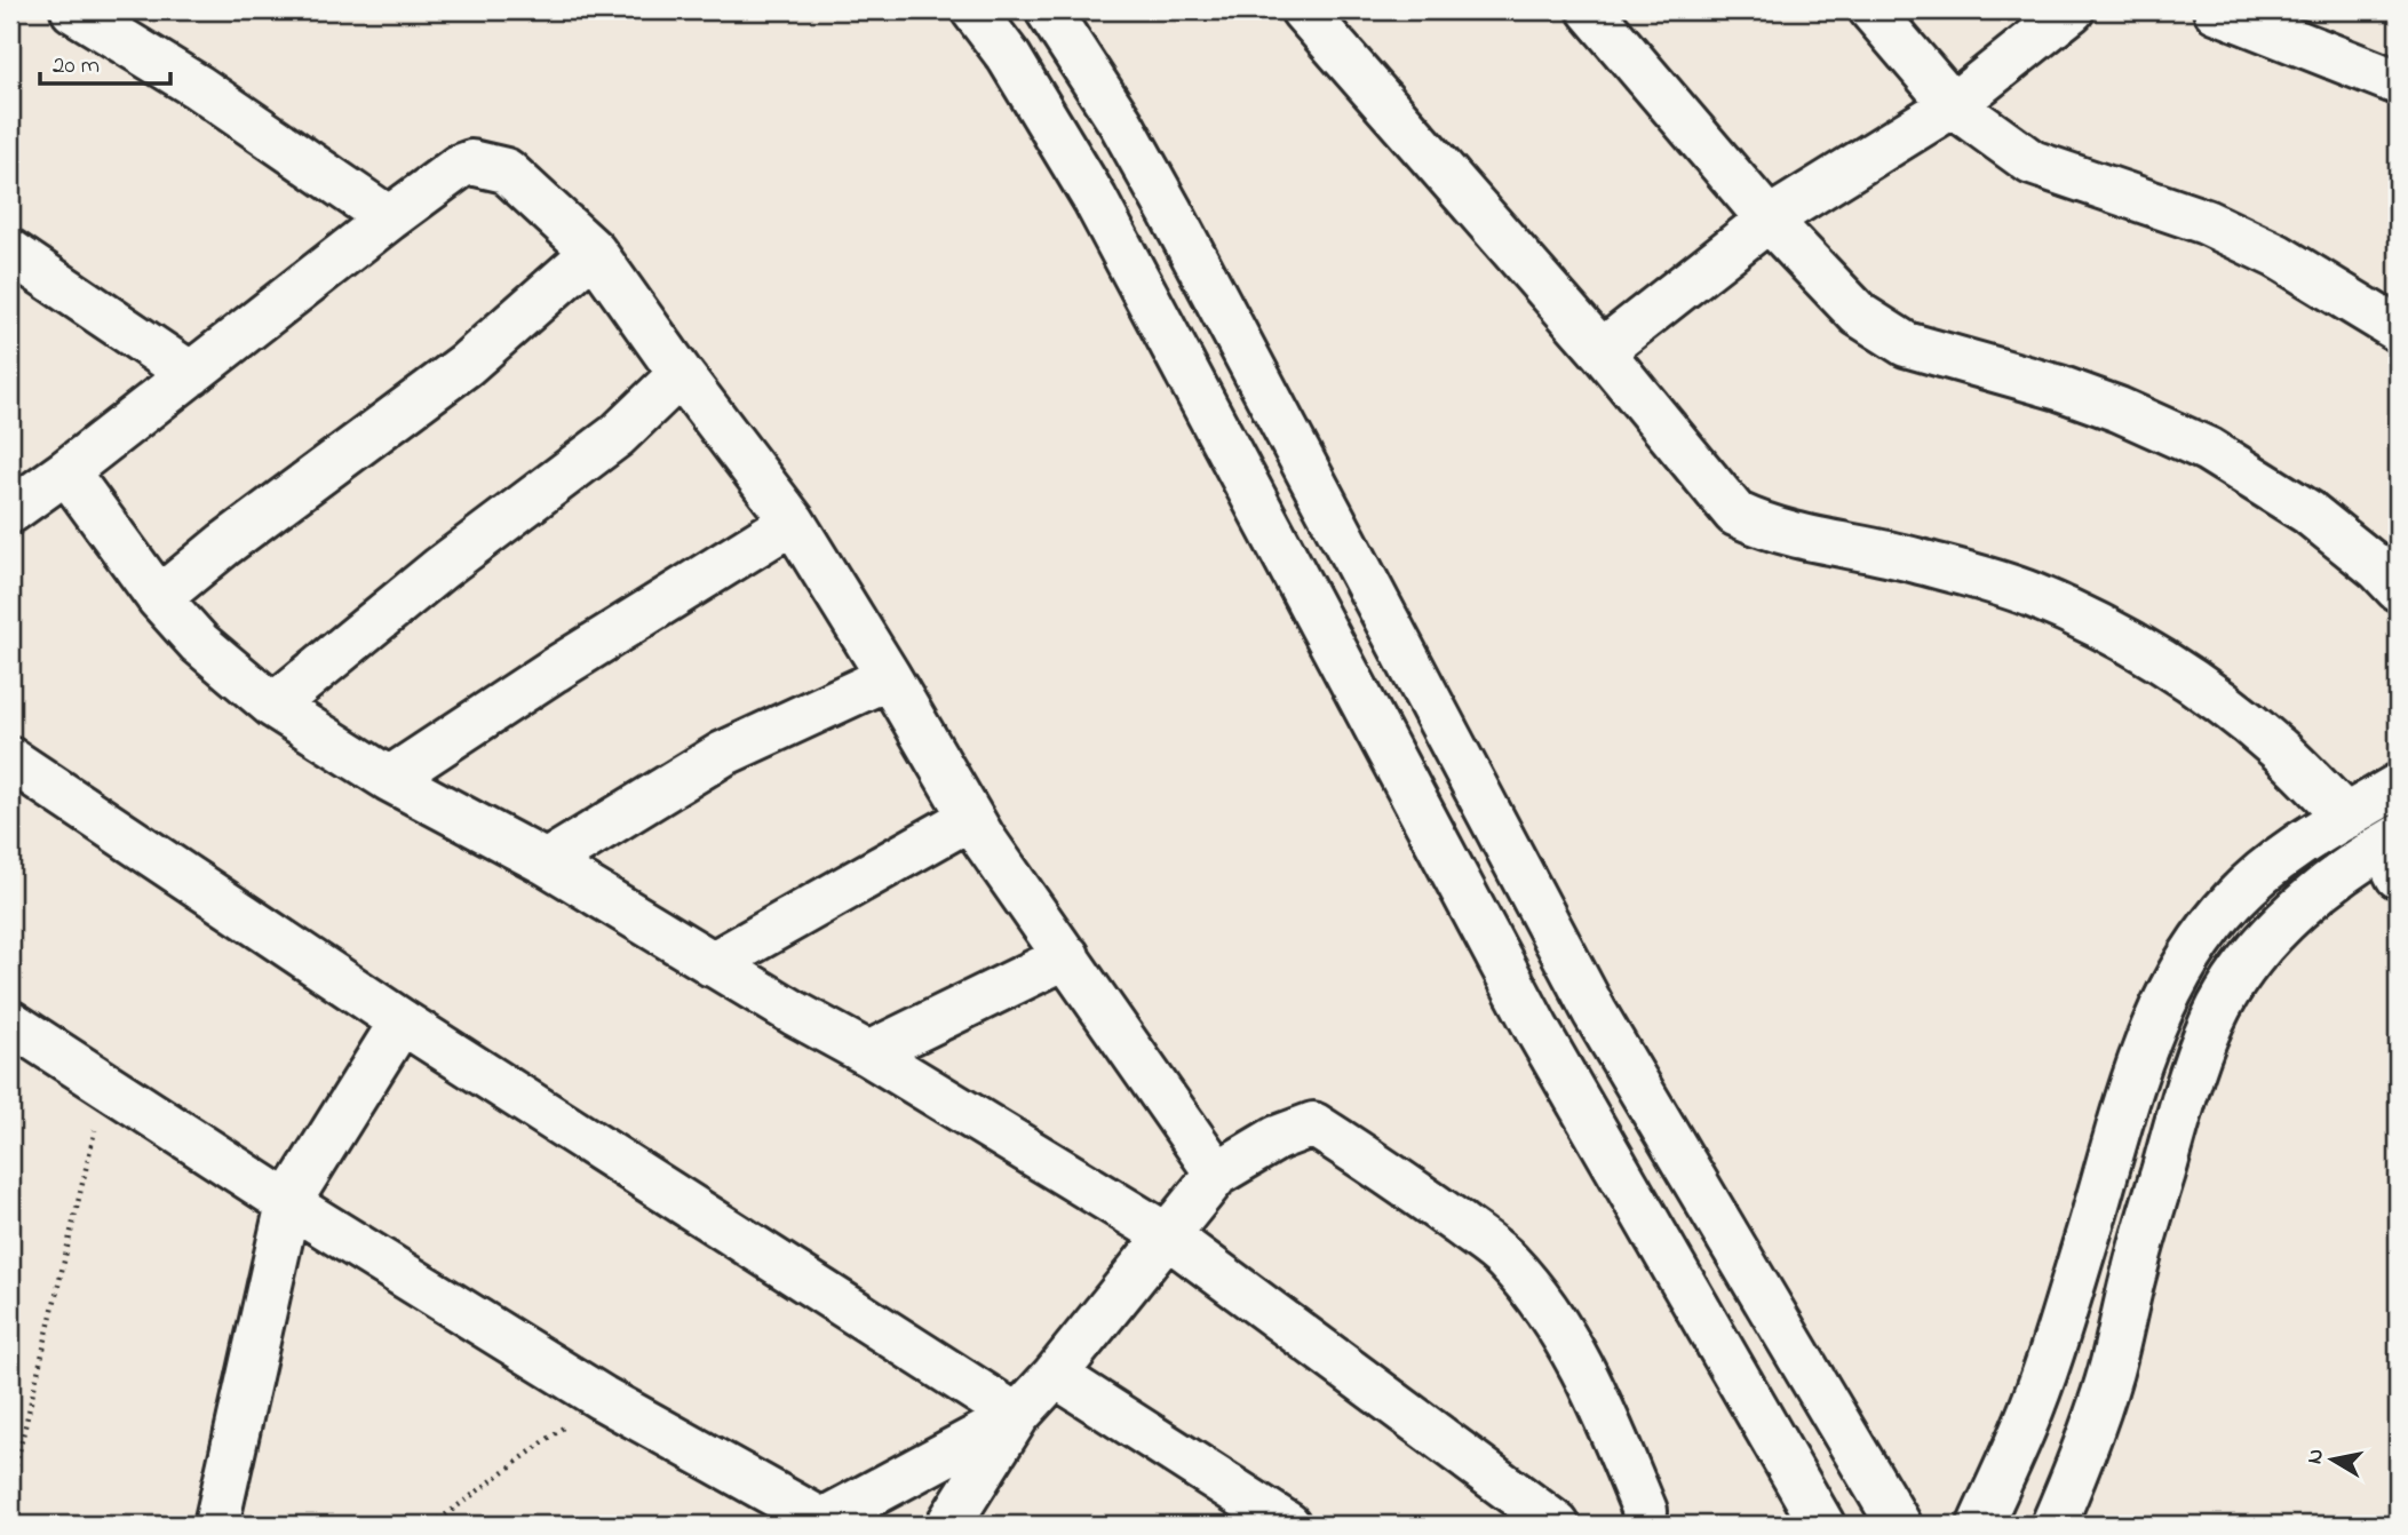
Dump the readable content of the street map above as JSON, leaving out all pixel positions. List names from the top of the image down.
{
  "scale_bar": "20 m",
  "north": "left"
}
